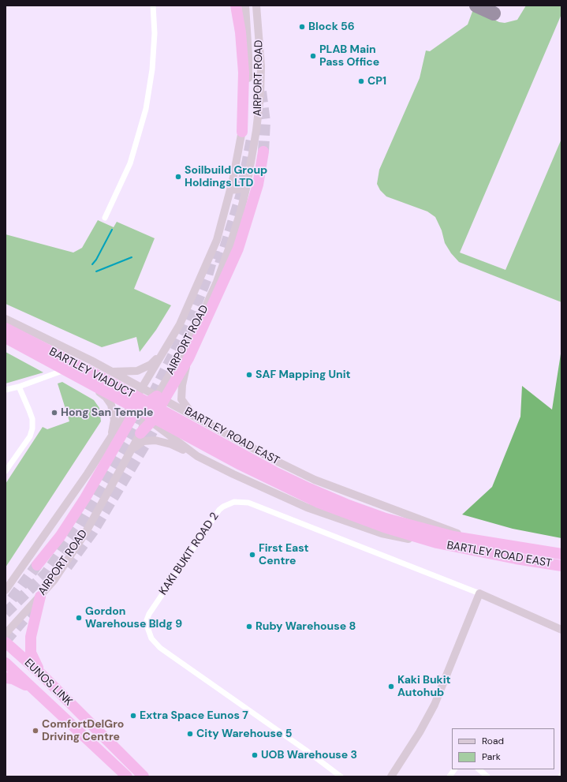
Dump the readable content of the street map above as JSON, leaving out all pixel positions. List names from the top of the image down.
{
  "streets": {
    "highway": ["BARTLEY VIADUCT", "BARTLEY ROAD EAST", "EUNOS LINK"],
    "main road": ["AIRPORT ROAD"],
    "street": ["KAKI BUKIT ROAD 2"]
  },
  "crossings": [
    ["AIRPORT ROAD", "BARTLEY ROAD EAST"],
    ["BARTLEY VIADUCT", "BARTLEY ROAD EAST"]
  ],
  "places": [
    "Block 56",
    "PLAB Main Pass Office",
    "CP1",
    "Soilbuild Group Holdings LTD",
    "SAF Mapping Unit",
    "Hong San Temple",
    "First East Centre",
    "Gordon Warehouse Bldg 9",
    "Ruby Warehouse 8",
    "Kaki Bukit Autohub",
    "Extra Space Eunos 7",
    "ComfortDelGro Driving Centre",
    "City Warehouse 5",
    "UOB Warehouse 3"
  ],
  "legend": ["Road", "Park"]
}
